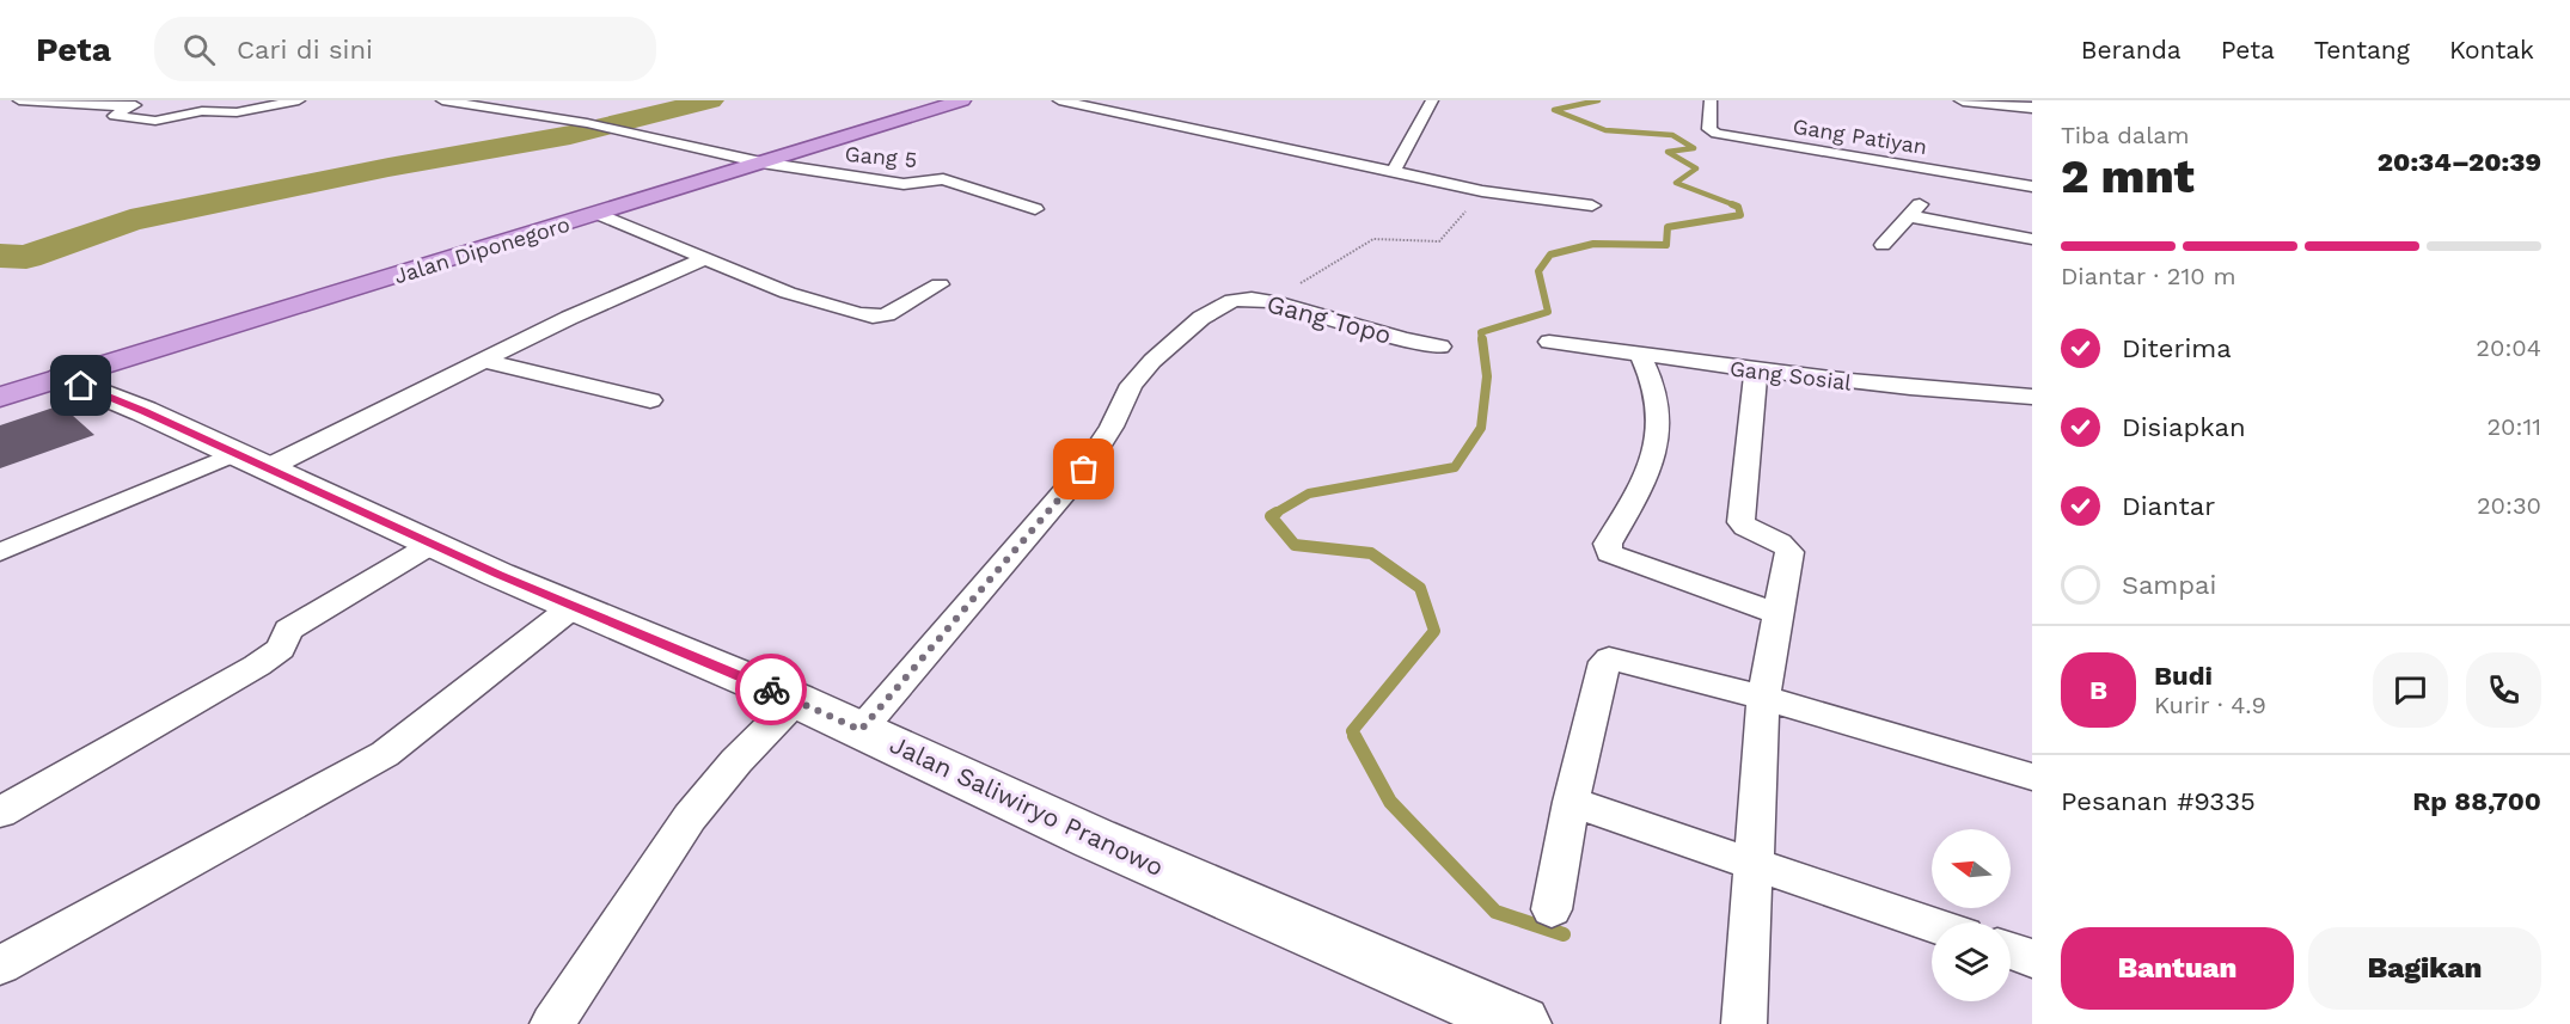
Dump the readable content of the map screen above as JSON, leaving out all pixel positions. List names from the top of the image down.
{
  "streets": {
    "main road": ["Jalan Diponegoro"],
    "street": [
      "Gang Patiyan",
      "Gang 5",
      "Gang Topo",
      "Gang Sosial",
      "Jalan Saliwiryo Pranowo"
    ]
  },
  "crossings": [
    ["Gang 5", "Jalan Diponegoro"],
    ["Jalan Diponegoro", "Jalan Saliwiryo Pranowo"],
    ["Gang Topo", "Jalan Saliwiryo Pranowo"]
  ],
  "north": "left",
  "page": {
    "header": "Peta",
    "search": "Cari di sini",
    "nav": [
      "Beranda",
      "Peta",
      "Tentang",
      "Kontak"
    ],
    "heading": ["2 mnt", "Tiba dalam", "20:34–20:39"],
    "panel": [
      "Budi",
      "Kurir · 4.9",
      "Pesanan #9335",
      "Rp 88,700"
    ],
    "bar": "Diantar · 210 m",
    "list": [
      ["Diterima", "20:04"],
      ["Disiapkan", "20:11"],
      ["Diantar", "20:30"],
      "Sampai"
    ],
    "round": "B",
    "buttons": ["Bantuan", "Bagikan"]
  }
}
